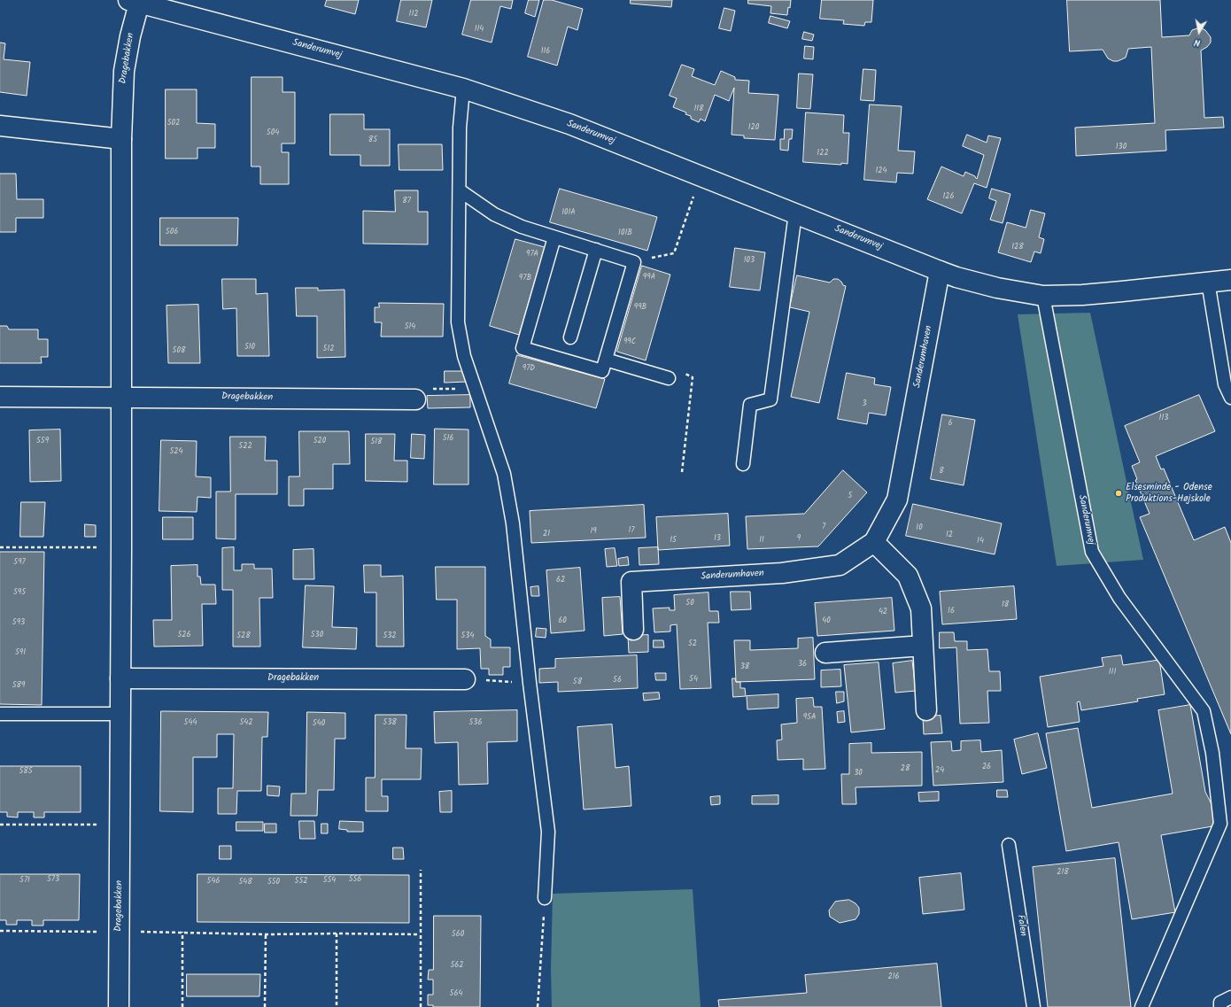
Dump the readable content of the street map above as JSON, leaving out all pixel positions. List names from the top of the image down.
{
  "streets": {
    "street": ["Sanderumvej", "Dragebakken", "Sanderumhaven"],
    "lane": ["Falen"]
  },
  "crossings": [
    ["Sanderumvej", "Dragebakken"],
    ["Sanderumvej", "Sanderumhaven"]
  ],
  "places": ["Elsesminde - Odense Produktions-Højskole"],
  "house_numbers": [
    "112",
    "114",
    "116",
    "118",
    "502",
    "120",
    "504",
    "85",
    "130",
    "122",
    "124",
    "126",
    "87",
    "101A",
    "506",
    "101B",
    "128",
    "97A",
    "103",
    "99A",
    "97B",
    "99B",
    "514",
    "99C",
    "510",
    "512",
    "508",
    "97D",
    "3",
    "113",
    "6",
    "516",
    "559",
    "520",
    "518",
    "522",
    "524",
    "8",
    "5",
    "7",
    "10",
    "17",
    "19",
    "21",
    "12",
    "13",
    "9",
    "15",
    "11",
    "14",
    "597",
    "62",
    "595",
    "50",
    "18",
    "16",
    "42",
    "60",
    "40",
    "593",
    "526",
    "530",
    "528",
    "532",
    "534",
    "52",
    "591",
    "36",
    "38",
    "111",
    "54",
    "56",
    "58",
    "589",
    "95A",
    "544",
    "542",
    "538",
    "536",
    "540",
    "26",
    "28",
    "24",
    "585",
    "30",
    "218",
    "573",
    "556",
    "571",
    "554",
    "546",
    "552",
    "548",
    "550",
    "560",
    "562",
    "216",
    "564"
  ],
  "north": "bottom"
}
